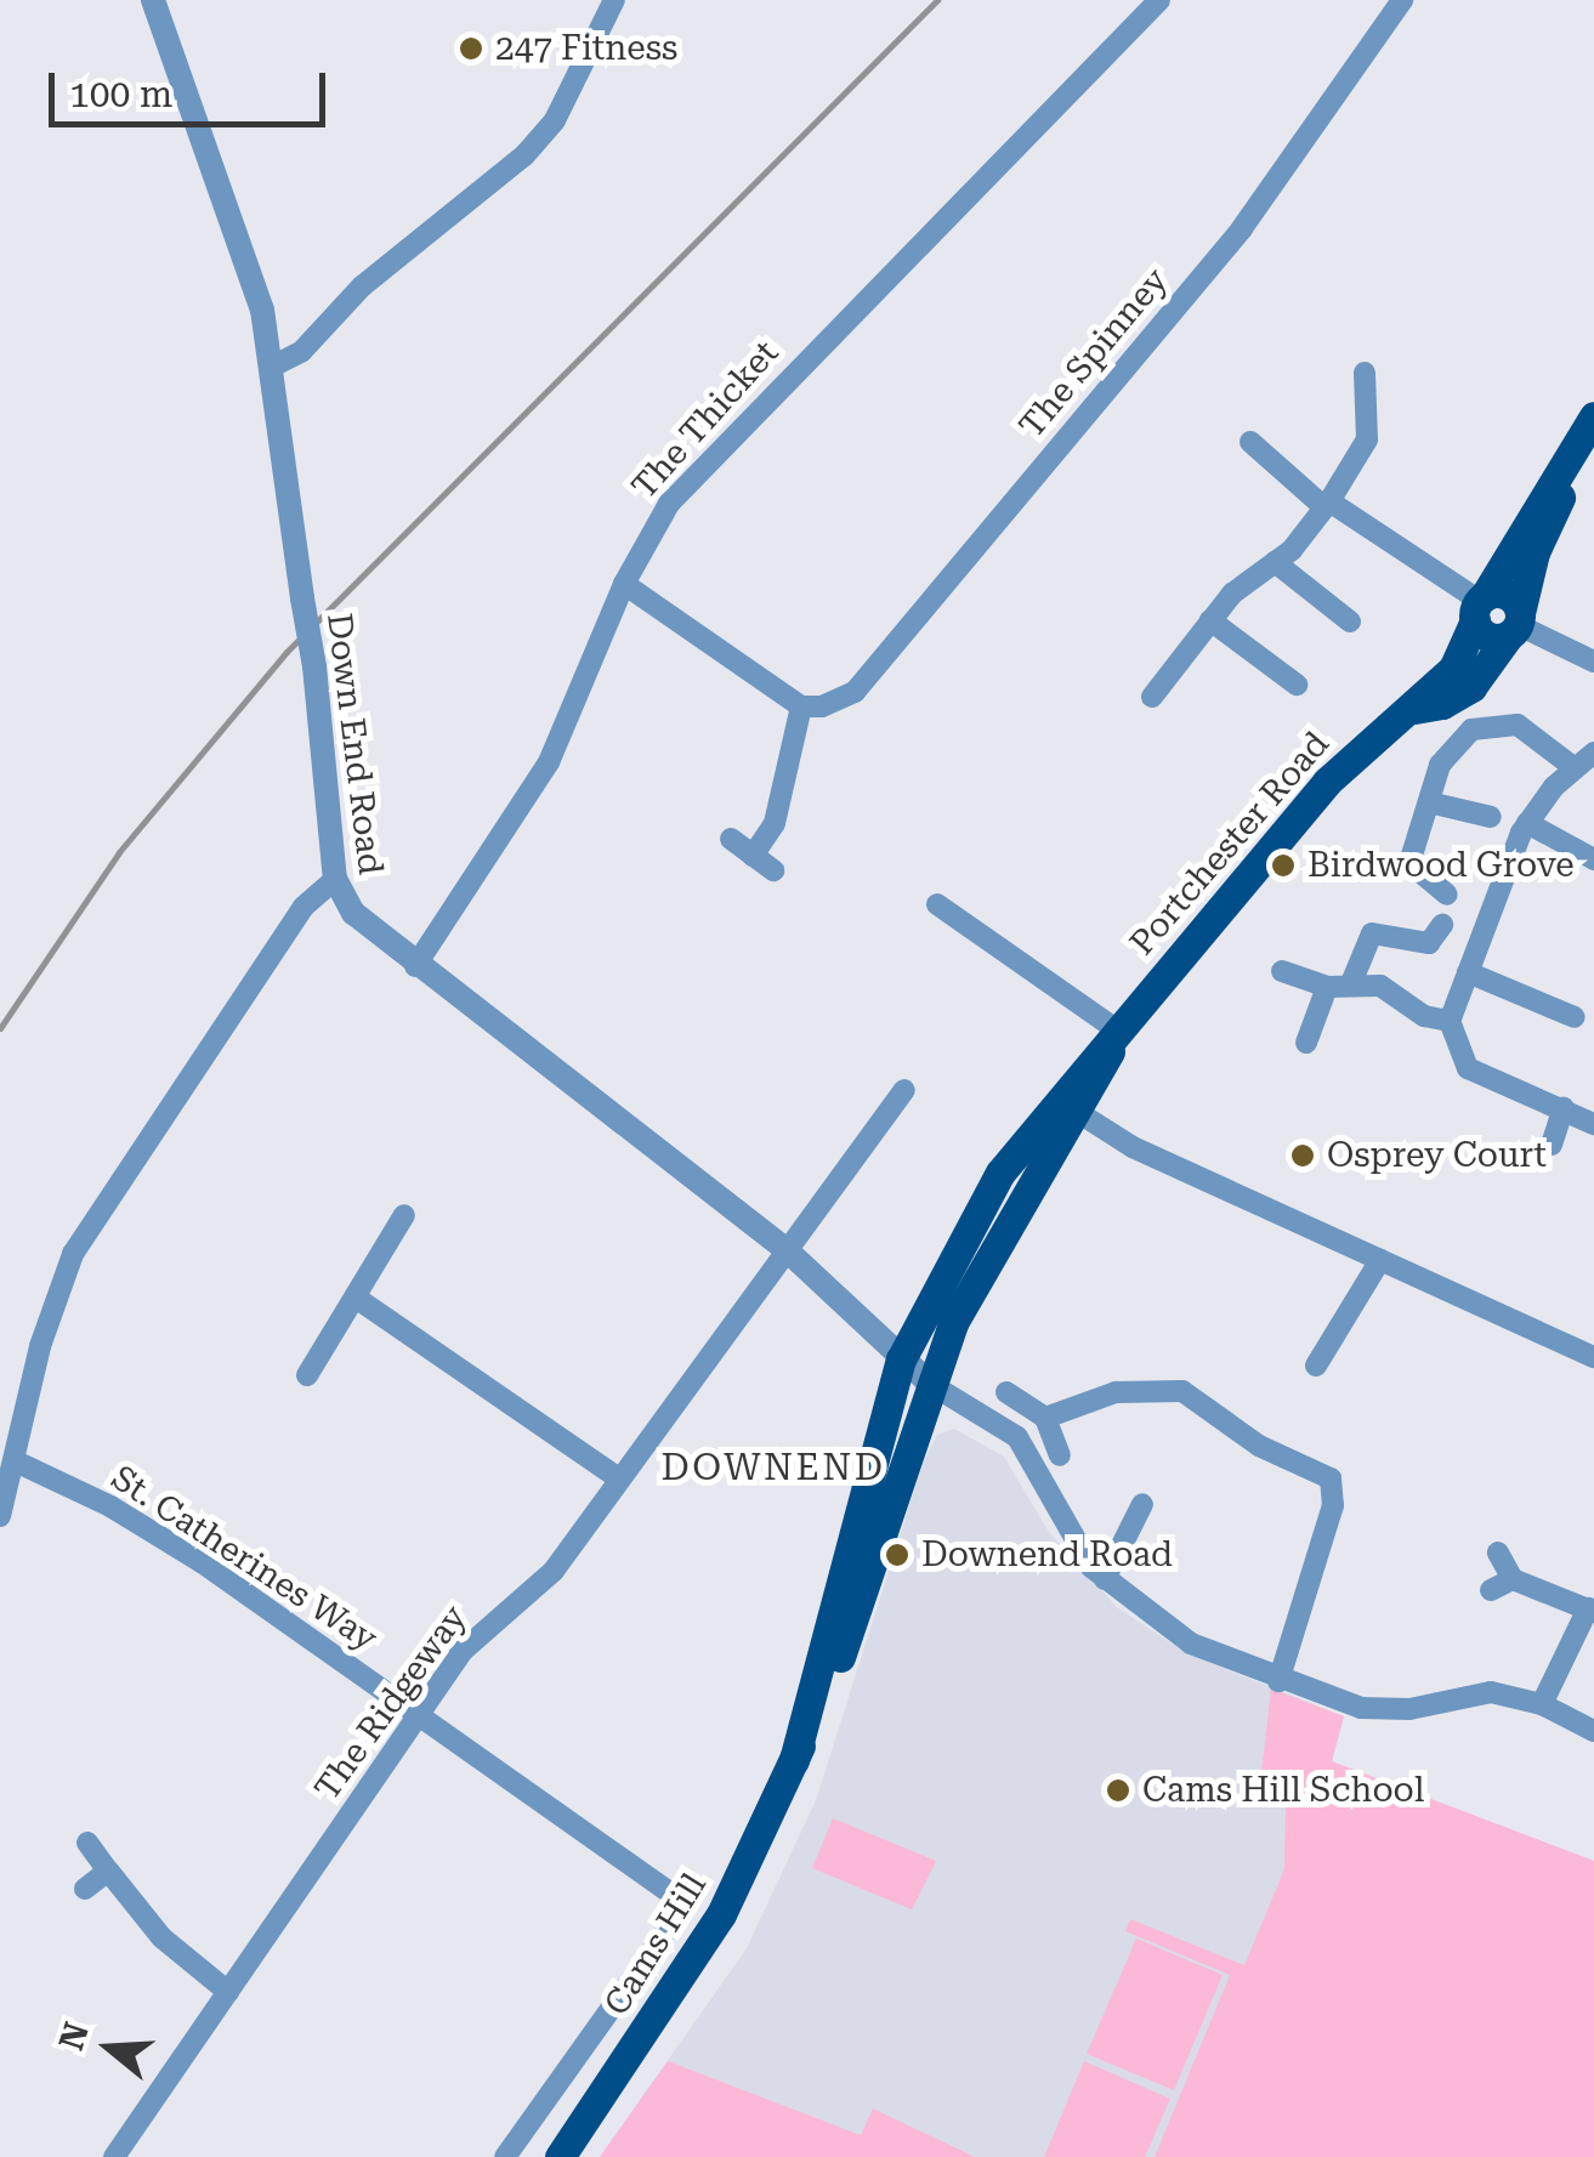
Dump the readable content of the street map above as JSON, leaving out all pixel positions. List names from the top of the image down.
{
  "streets": {
    "main road": ["Portchester Road", "Cams Hill"],
    "street": [
      "The Spinney",
      "The Thicket",
      "Down End Road",
      "St. Catherines Way",
      "The Ridgeway"
    ]
  },
  "crossings": [
    ["The Thicket", "Down End Road"],
    ["Down End Road", "Portchester Road"],
    ["Down End Road", "The Ridgeway"],
    ["Down End Road", "Cams Hill"],
    ["Portchester Road", "Cams Hill"],
    ["St. Catherines Way", "The Ridgeway"],
    ["St. Catherines Way", "Cams Hill"]
  ],
  "districts": ["DOWNEND"],
  "places": [
    "247 Fitness",
    "Birdwood Grove",
    "Osprey Court",
    "Downend Road",
    "Cams Hill School"
  ],
  "scale_bar": "100 m",
  "north": "left"
}
